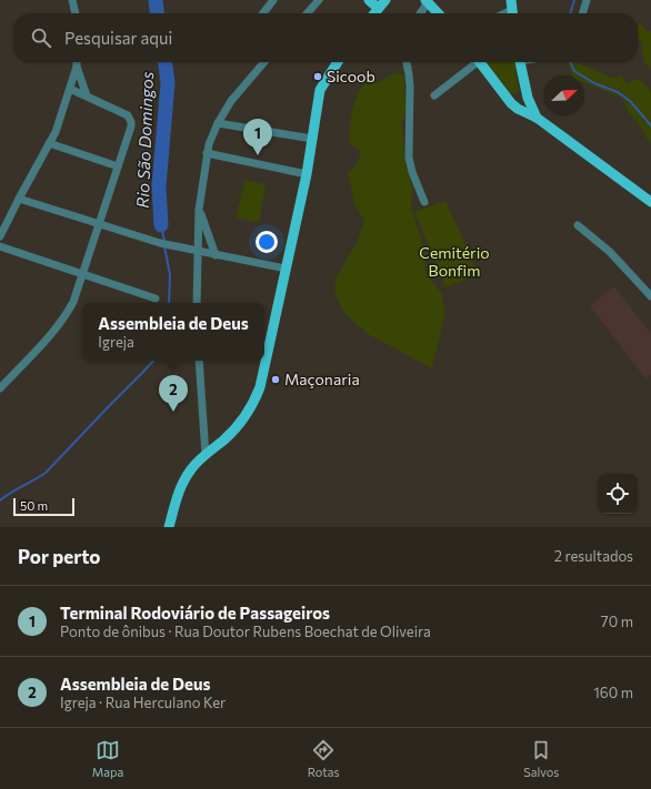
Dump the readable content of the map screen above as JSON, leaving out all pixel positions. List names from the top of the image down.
{
  "water": ["Rio São Domingos"],
  "parks": ["Cemitério Bonfim"],
  "places": ["Sicoob", "Maçonaria"],
  "scale_bar": "50 m",
  "north": "top right",
  "page": {
    "search": "Pesquisar aqui",
    "pins": ["1", "2"],
    "popup": ["Assembleia de Deus", "Igreja"],
    "scale": "50 m",
    "heading": ["Por perto", "2 resultados"],
    "list": [
      {
        "mark": "1",
        "name": "Terminal Rodoviário de Passageiros",
        "note": "Ponto de ônibus · Rua Doutor Rubens Boechat de Oliveira",
        "value": "70 m"
      },
      {
        "mark": "2",
        "name": "Assembleia de Deus",
        "note": "Igreja · Rua Herculano Ker",
        "value": "160 m"
      }
    ],
    "nav": ["Mapa", "Rotas", "Salvos"]
  }
}
